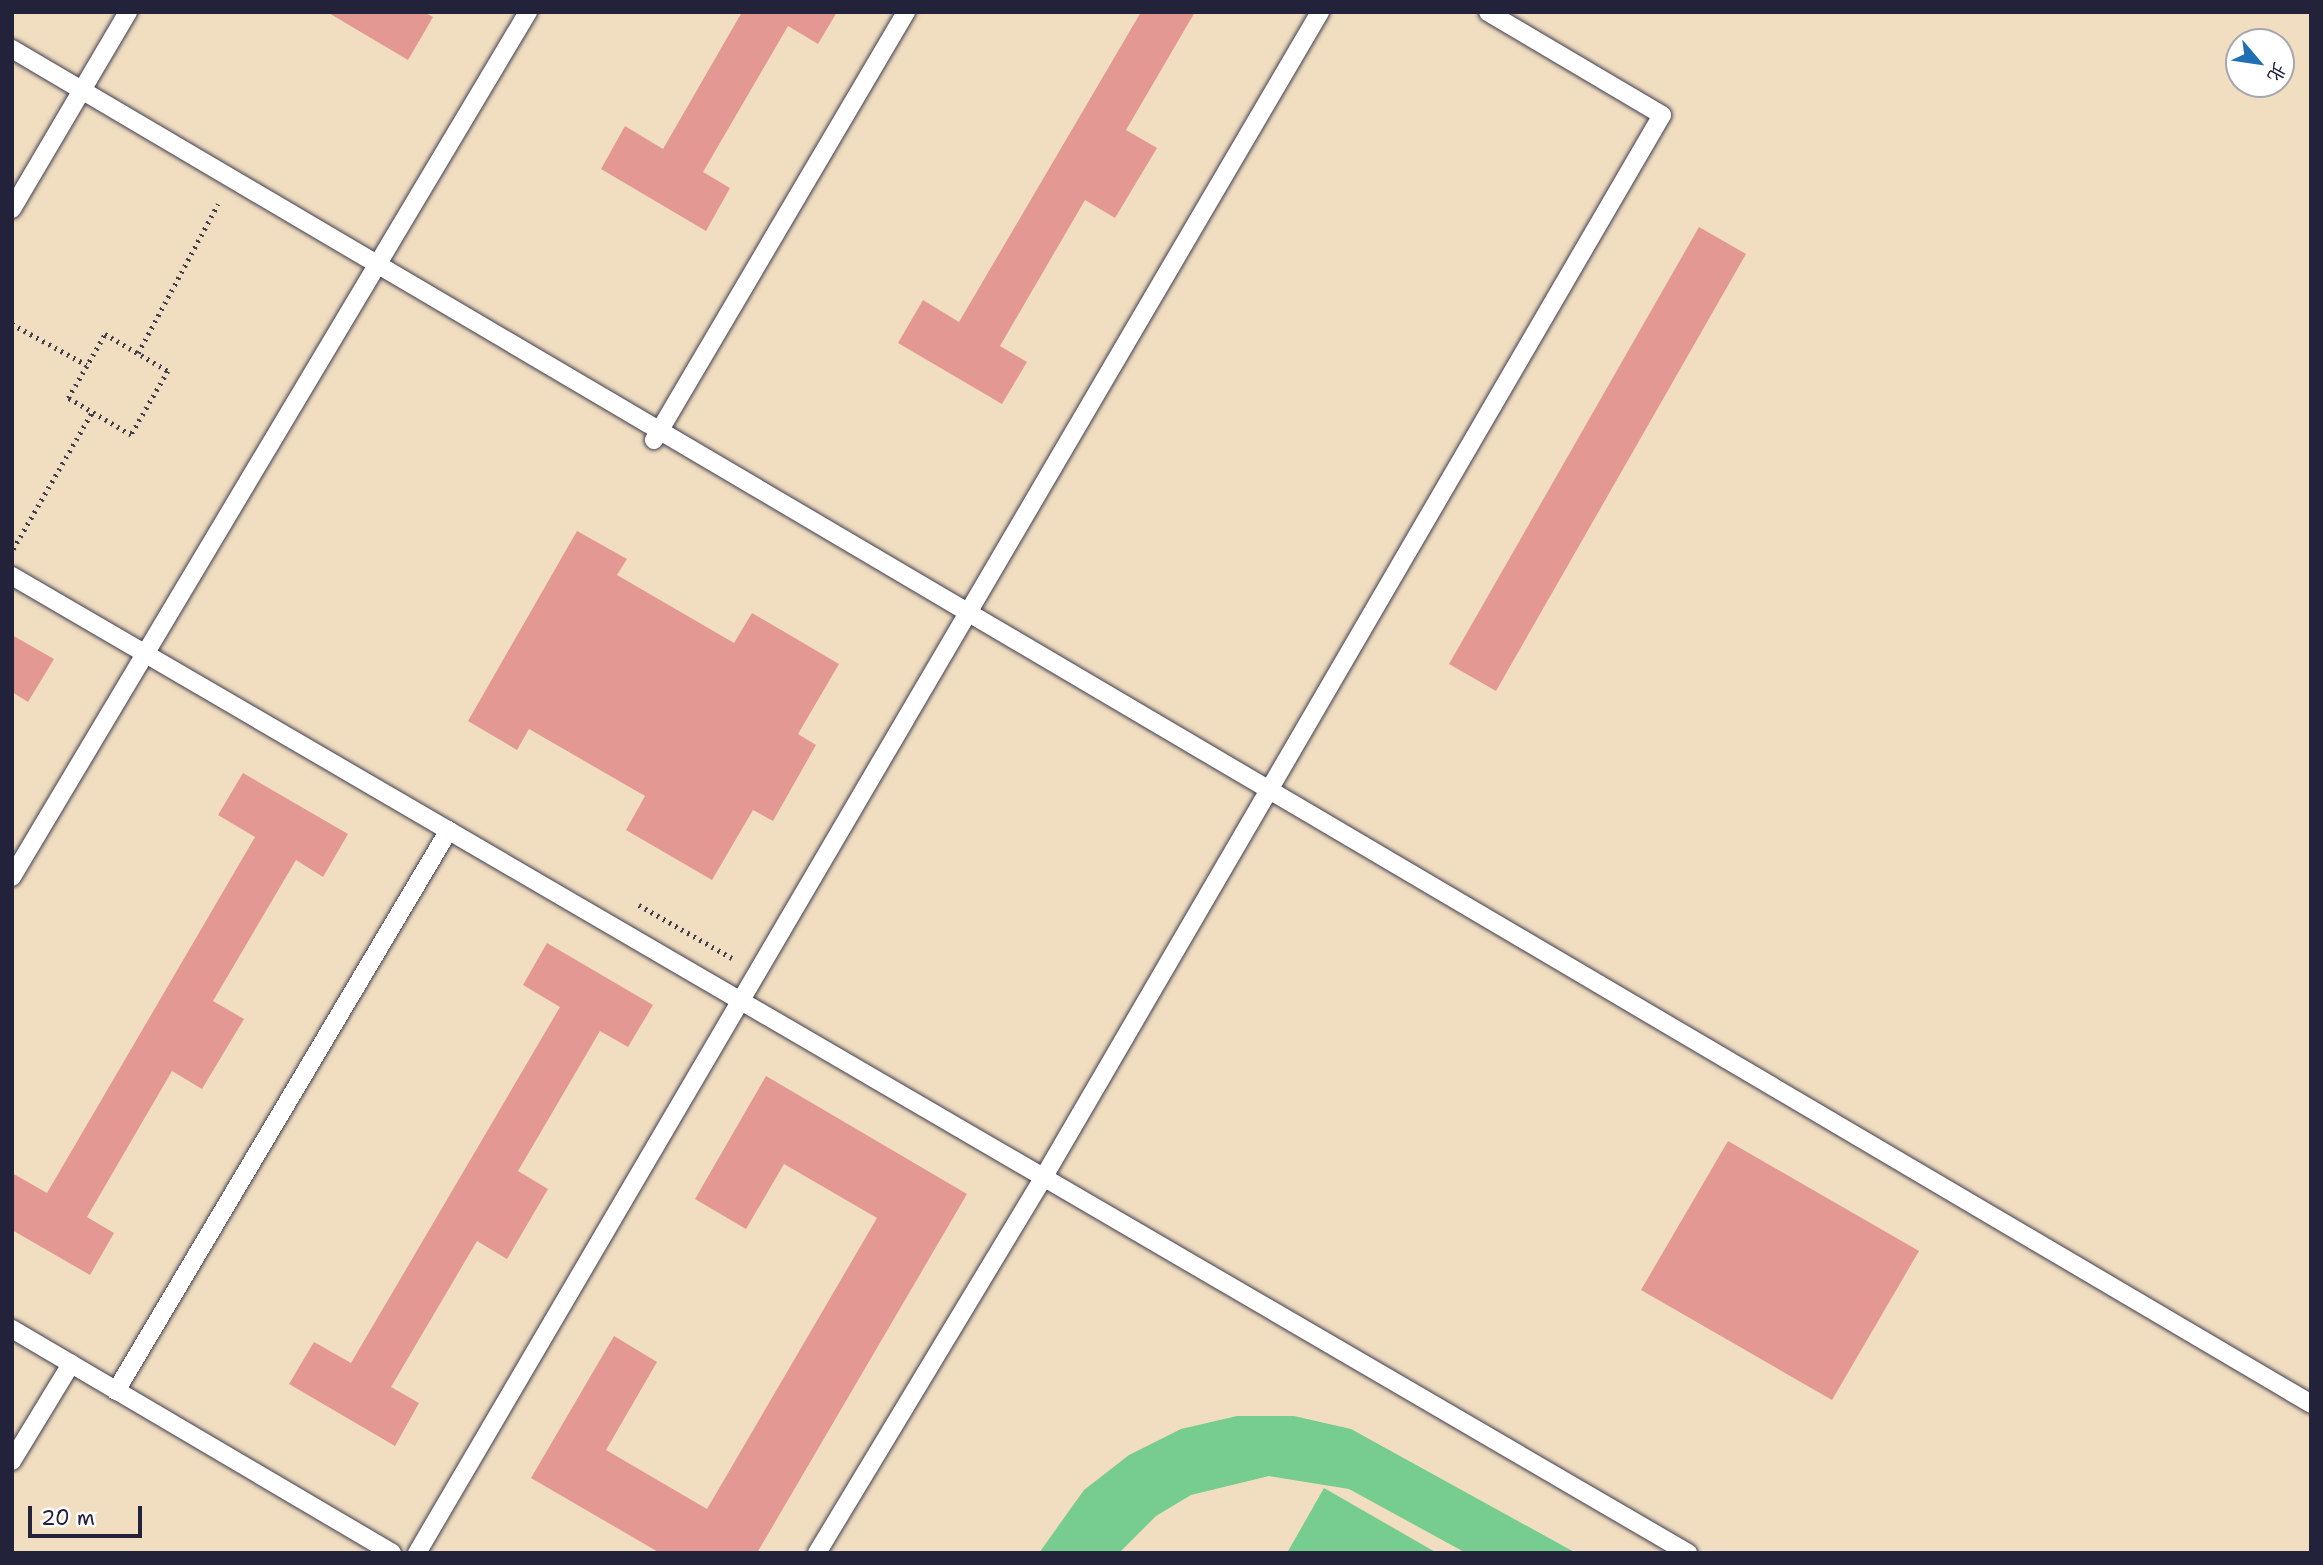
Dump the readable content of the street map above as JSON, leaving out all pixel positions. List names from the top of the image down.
{
  "scale_bar": "20 m",
  "north": "bottom right"
}
